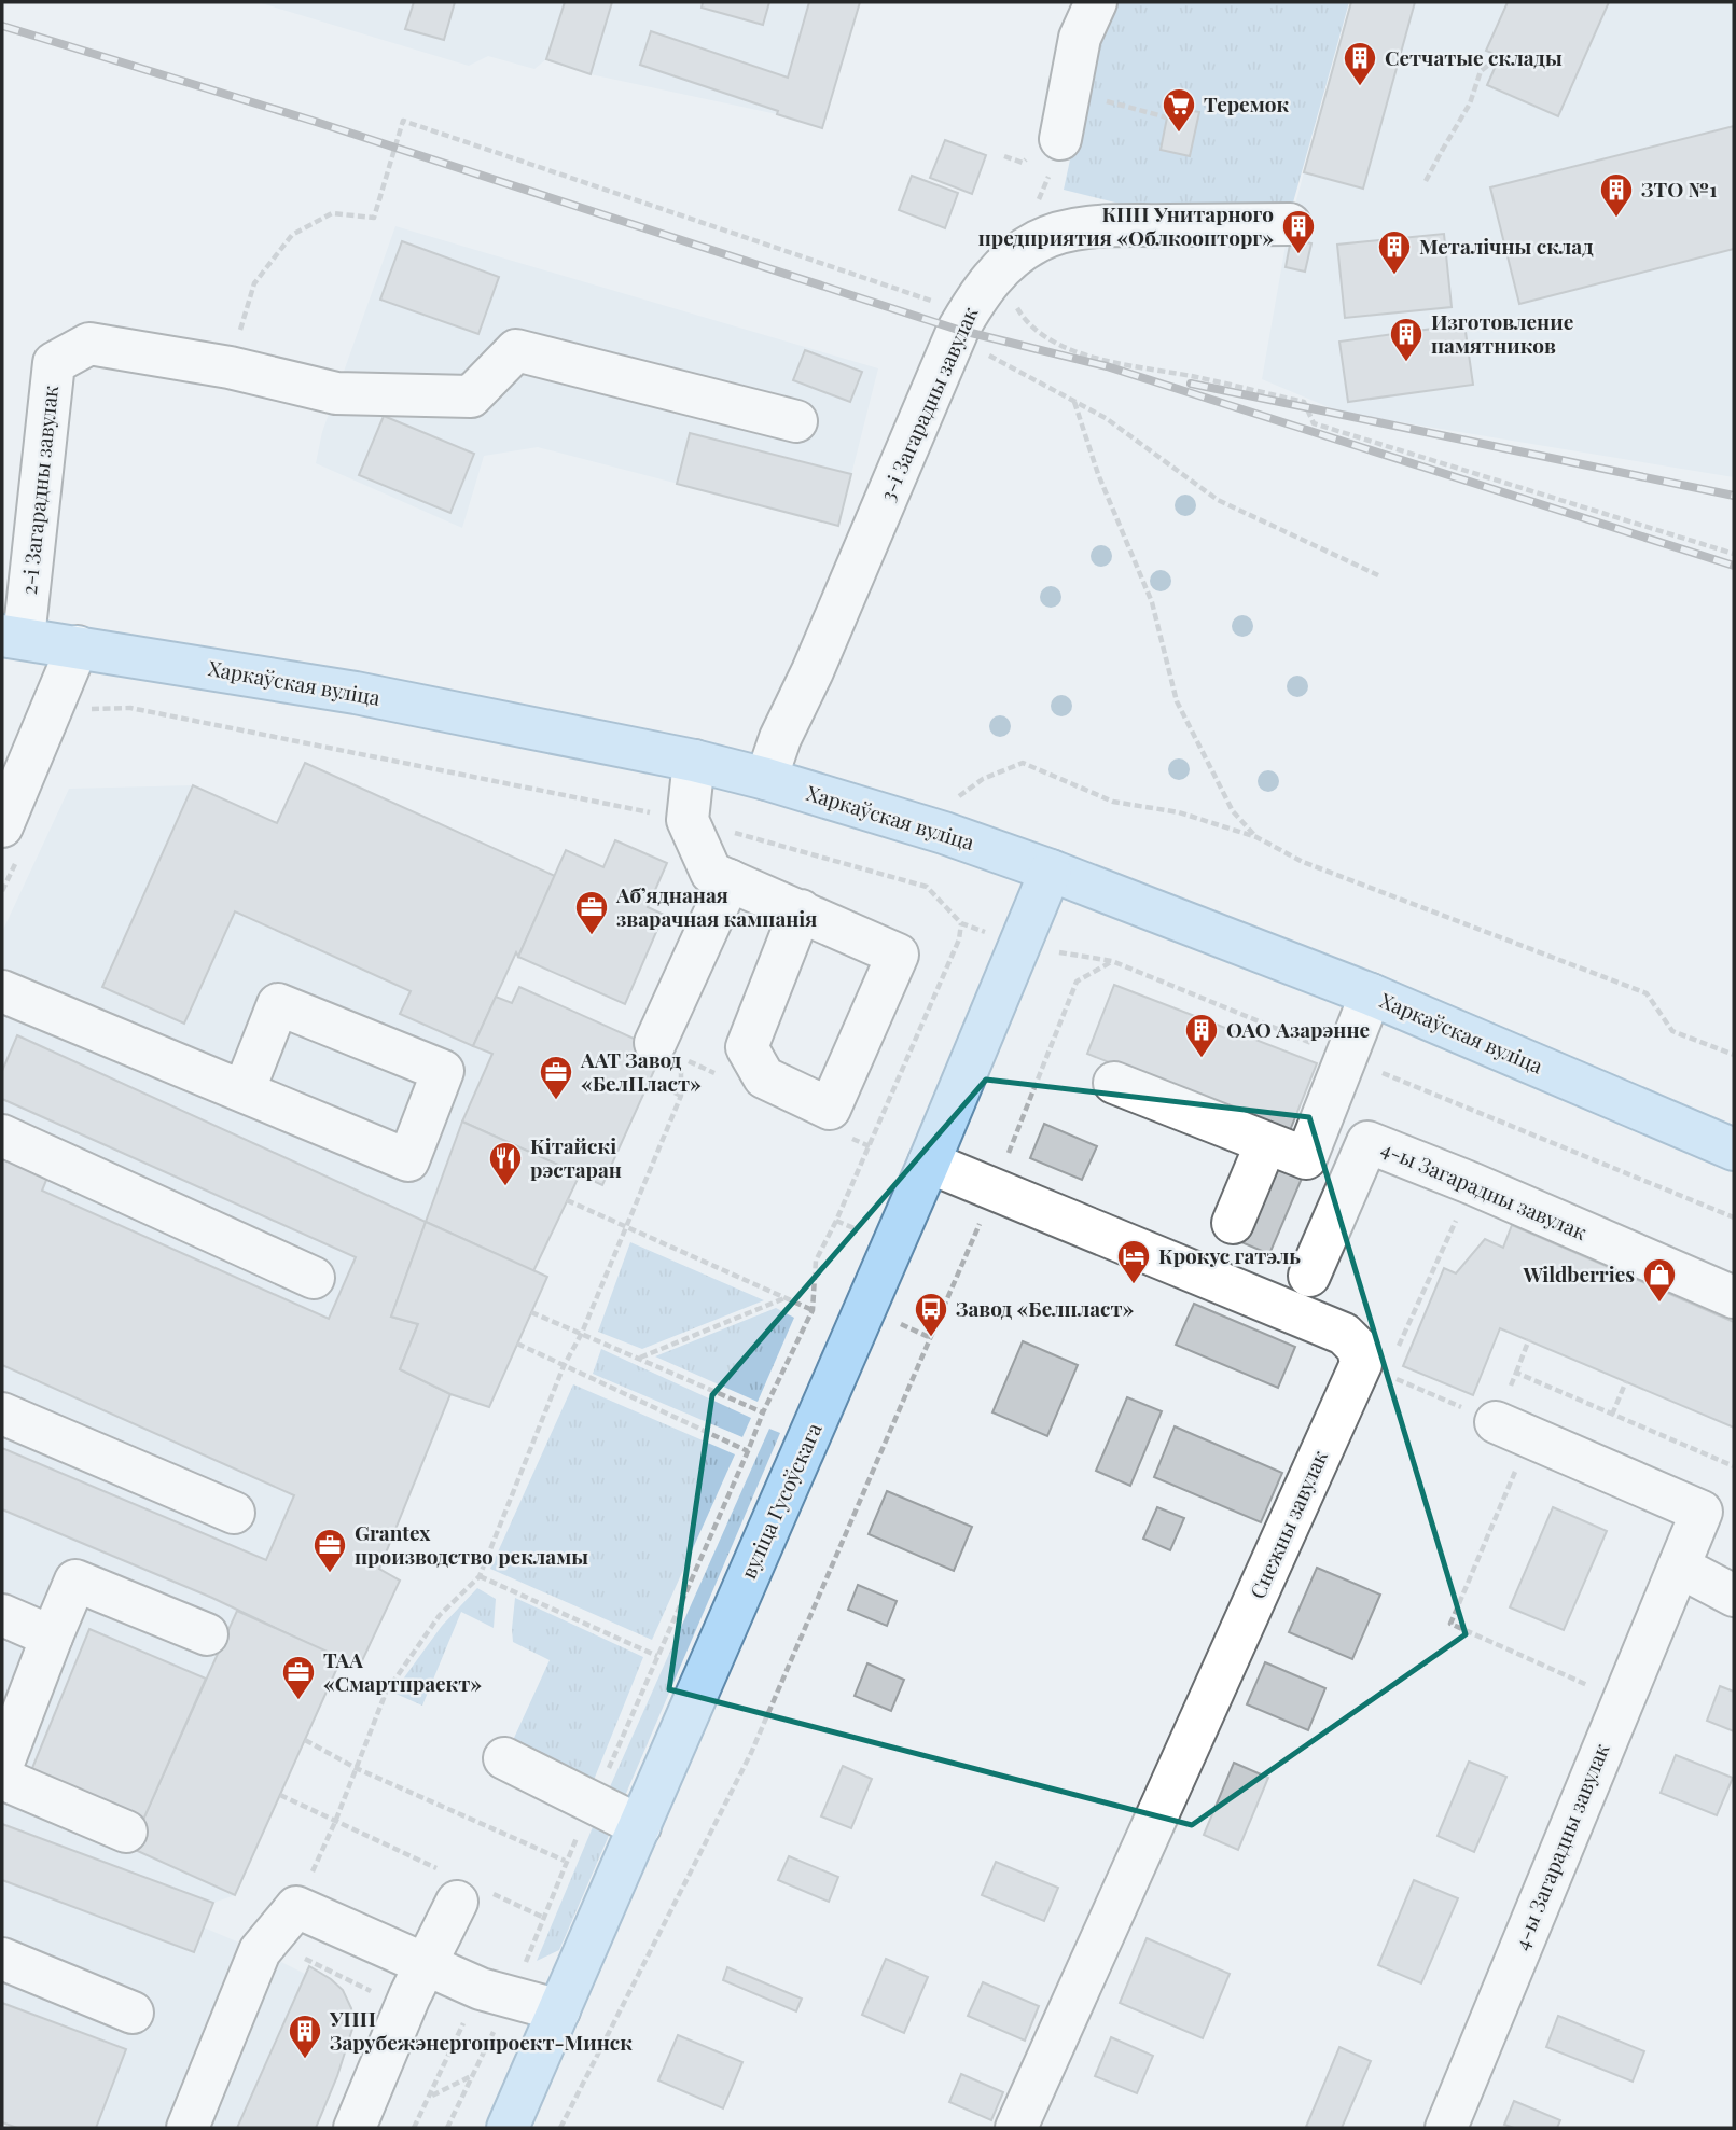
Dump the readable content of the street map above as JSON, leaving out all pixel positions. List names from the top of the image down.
{
  "streets": {
    "main road": ["Харкаўская вуліца", "вуліца Гусоўскага"],
    "street": [
      "3-і Загарадны завулак",
      "2-і Загарадны завулак",
      "4-ы Загарадны завулак",
      "Снежны завулак"
    ]
  },
  "crossings": [
    ["3-і Загарадны завулак", "Харкаўская вуліца"],
    ["2-і Загарадны завулак", "Харкаўская вуліца"],
    ["Харкаўская вуліца", "вуліца Гусоўскага"]
  ],
  "places": {
    "building": [
      "Сетчатые склады",
      "ЗТО №1",
      "КПП Унитарного предприятия «Облкоопторг»",
      "Металічны склад",
      "Изготовление памятников",
      "ОАО Азарэнне",
      "УПП Зарубежэнергопроект-Минск"
    ],
    "supermarket": ["Теремок"],
    "office": [
      "Абʼяднаная зварачная кампанія",
      "ААТ Завод «БелПласт»",
      "Grantex производство рекламы",
      "ТАА «Смартпраект»"
    ],
    "restaurant": ["Кітайскі рэстаран"],
    "hotel": ["Крокус гатэль"],
    "shop": ["Wildberries"],
    "bus stop": ["Завод «Белпласт»"]
  }
}
